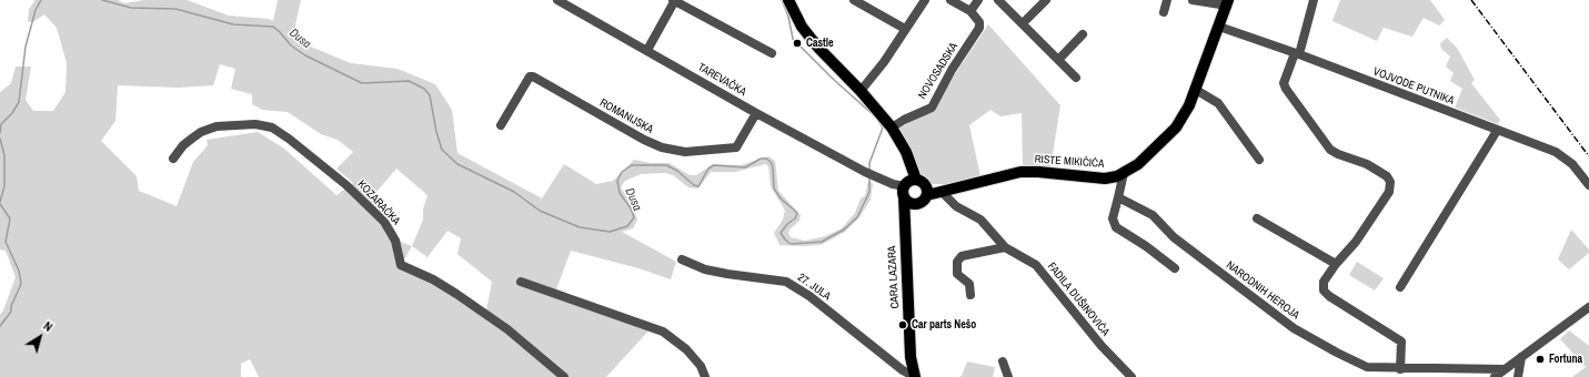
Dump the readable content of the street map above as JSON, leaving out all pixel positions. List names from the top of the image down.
{
  "streets": {
    "main road": ["RISTE MIKIČIĆA", "CARA LAZARA"],
    "street": [
      "NOVOSADSKA",
      "TAREVAČKA",
      "VOJVODE PUTNIKA",
      "ROMANIJSKA",
      "KOZARAČKA",
      "27. JULA",
      "NARODNIH HEROJA",
      "FADILA DUŠINOVIĆA"
    ]
  },
  "crossings": [
    ["NOVOSADSKA", "CARA LAZARA"],
    ["TAREVAČKA", "ROMANIJSKA"],
    ["TAREVAČKA", "RISTE MIKIČIĆA"],
    ["TAREVAČKA", "CARA LAZARA"],
    ["VOJVODE PUTNIKA", "RISTE MIKIČIĆA"],
    ["RISTE MIKIČIĆA", "CARA LAZARA"],
    ["RISTE MIKIČIĆA", "FADILA DUŠINOVIĆA"],
    ["CARA LAZARA", "27. JULA"]
  ],
  "water": ["Dusa"],
  "places": ["Castle", "Car parts Nešo", "Fortuna"],
  "north": "top right"
}
